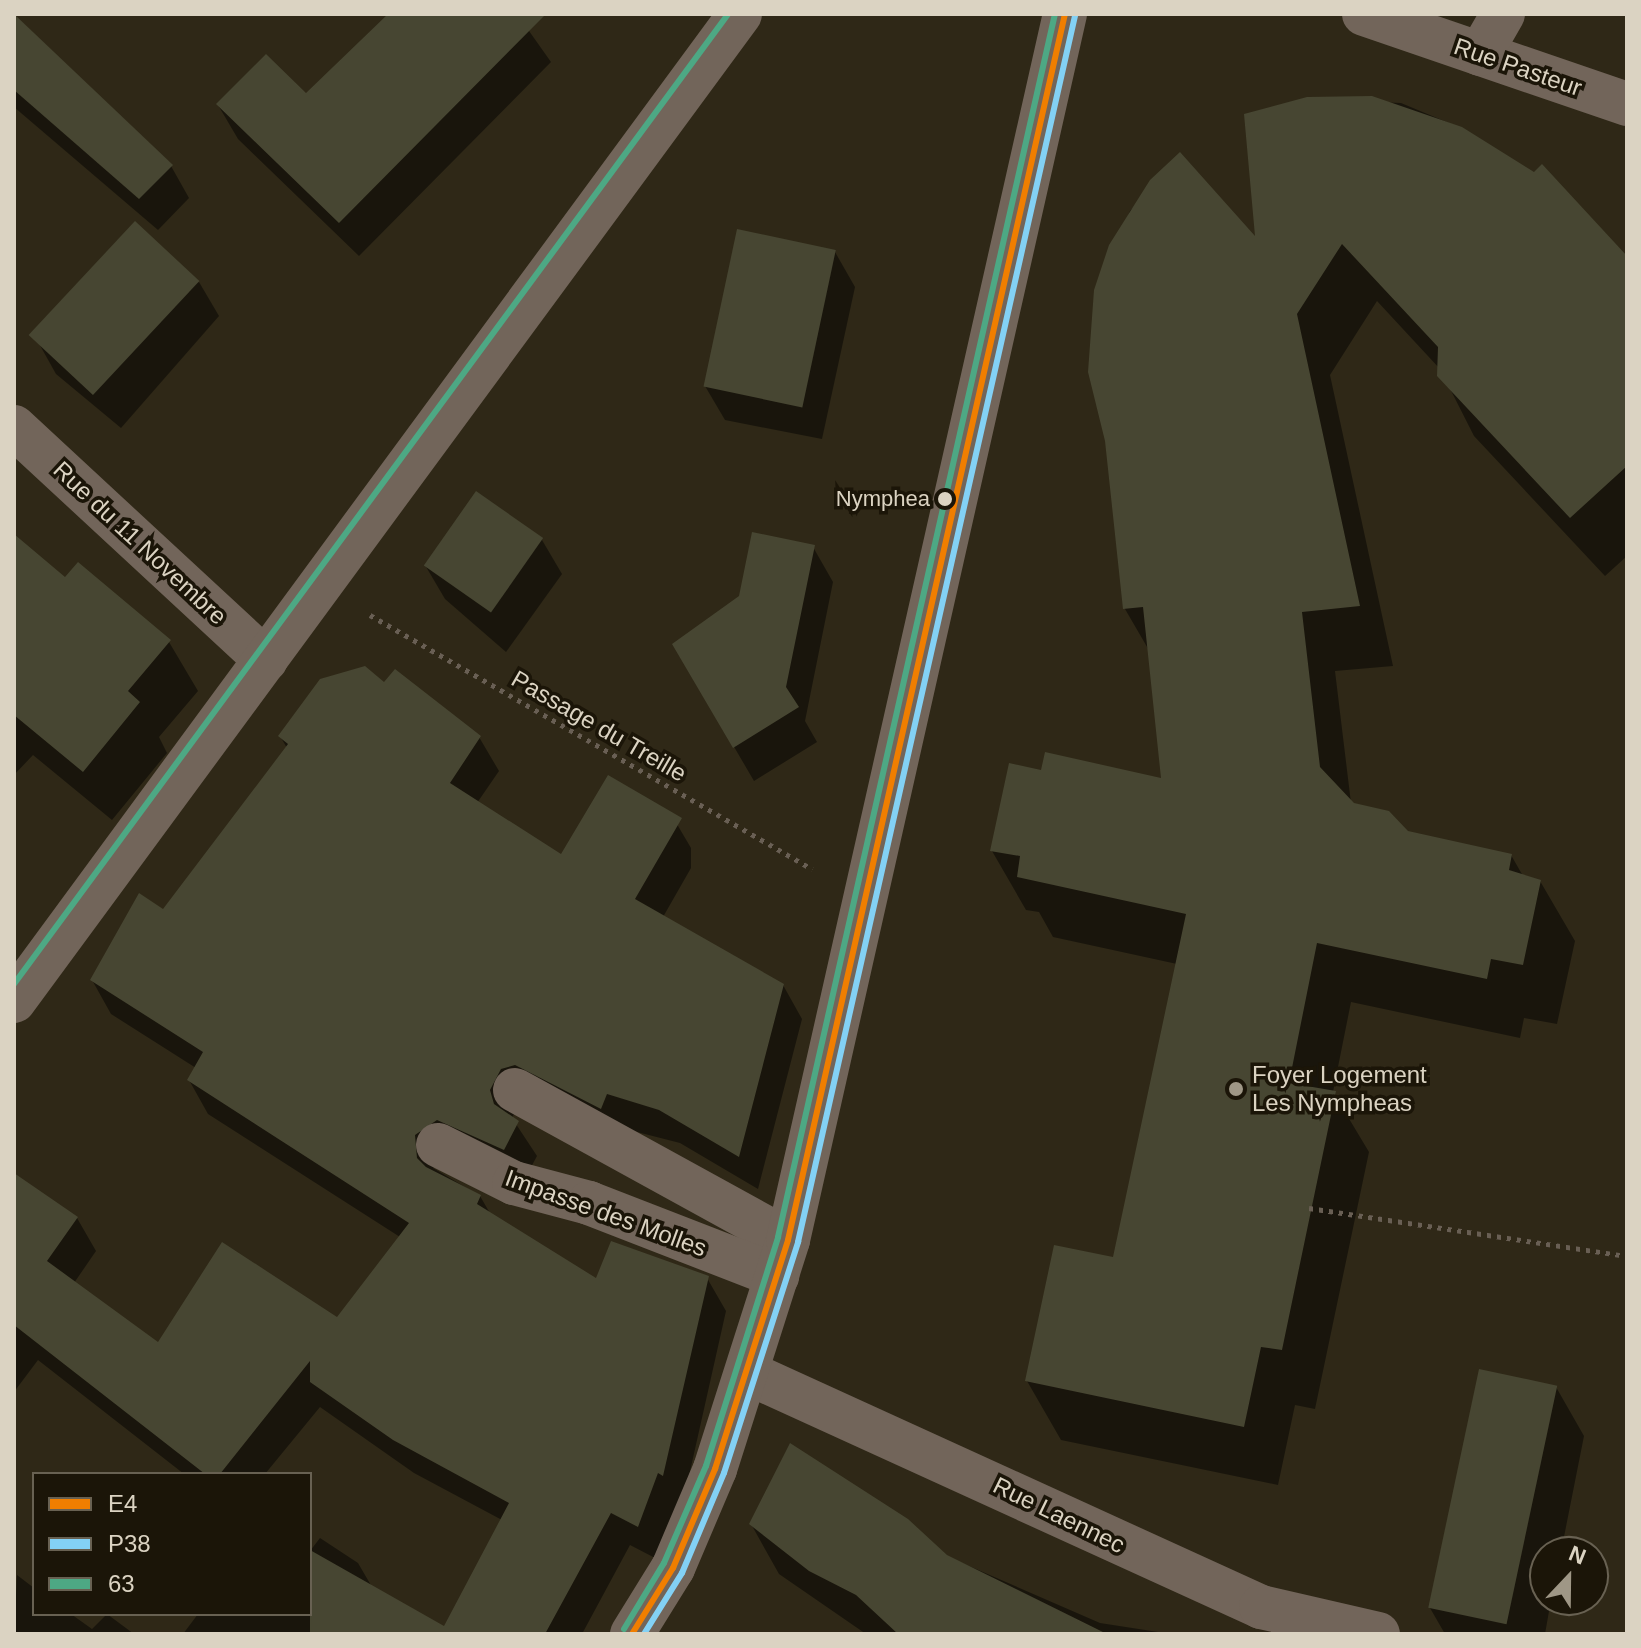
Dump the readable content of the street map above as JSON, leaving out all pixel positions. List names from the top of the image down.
{
  "streets": {
    "street": [
      "Rue Pasteur",
      "Rue du 11 Novembre",
      "Impasse des Molles",
      "Rue Laennec"
    ],
    "path": ["Passage du Treille"]
  },
  "places": ["Nymphea", "Foyer Logement Les Nympheas"],
  "lines": ["transit line E4", "transit line 63", "transit line P38"],
  "legend": ["E4", "P38", "63"],
  "north": "top"
}
